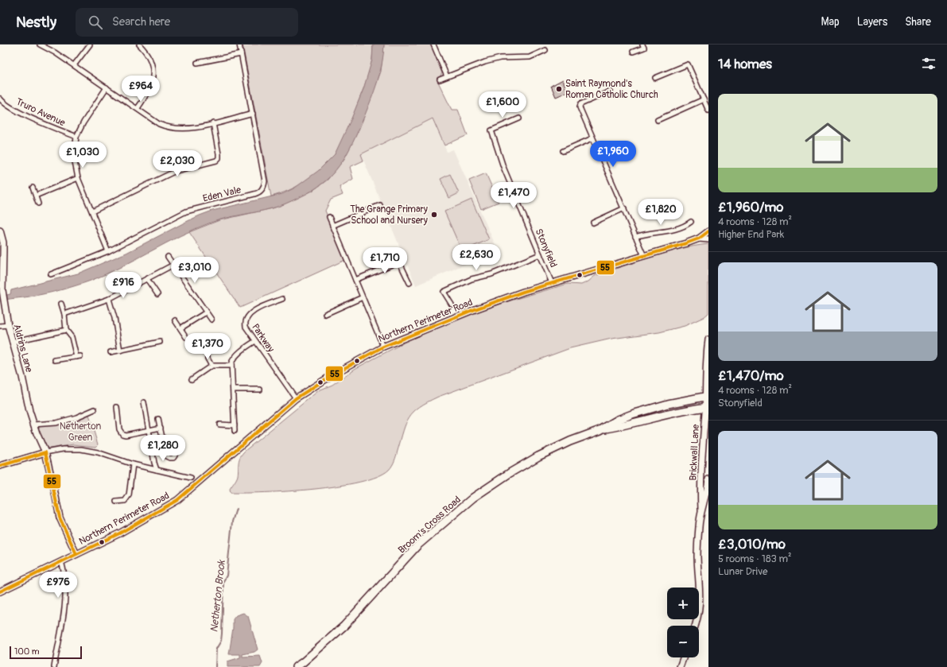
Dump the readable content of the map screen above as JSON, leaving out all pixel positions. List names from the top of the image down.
{
  "streets": {
    "highway": ["Broom's Cross Road"],
    "main road": ["Northern Perimeter Road", "Aldrins Lane", "Brickwall Lane"],
    "street": [
      "Truro Avenue",
      "Eden Vale",
      "Stonyfield",
      "Parkway"
    ]
  },
  "crossings": [
    ["Stonyfield", "Northern Perimeter Road"],
    ["Northern Perimeter Road", "Parkway"],
    ["Brickwall Lane", "Broom's Cross Road"]
  ],
  "water": ["Netherton Brook"],
  "parks": ["Netherton Green"],
  "places": ["Saint Raymond's Roman Catholic Church", "The Grange Primary School and Nursery"],
  "lines": ["transit line 55"],
  "scale_bar": "100 m",
  "page": {
    "header": "Nestly",
    "search": "Search here",
    "nav": ["Map", "Layers", "Share"],
    "heading": "14 homes",
    "price": [
      "£964",
      "£1,600",
      "£1,960",
      "£1,030",
      "£2,030",
      "£1,470",
      "£1,820",
      "£2,630",
      "£1,710",
      "£3,010",
      "£916",
      "£1,370",
      "£1,280",
      "£976"
    ],
    "list": [
      {
        "name": "£1,960/mo",
        "note": "4 rooms · 128 m² · Higher End Park"
      },
      {
        "name": "£1,470/mo",
        "note": "4 rooms · 128 m² · Stonyfield"
      },
      {
        "name": "£3,010/mo",
        "note": "5 rooms · 183 m² · Lunar Drive"
      }
    ],
    "map_buttons": ["+", "−"],
    "scale": "100 m"
  }
}
